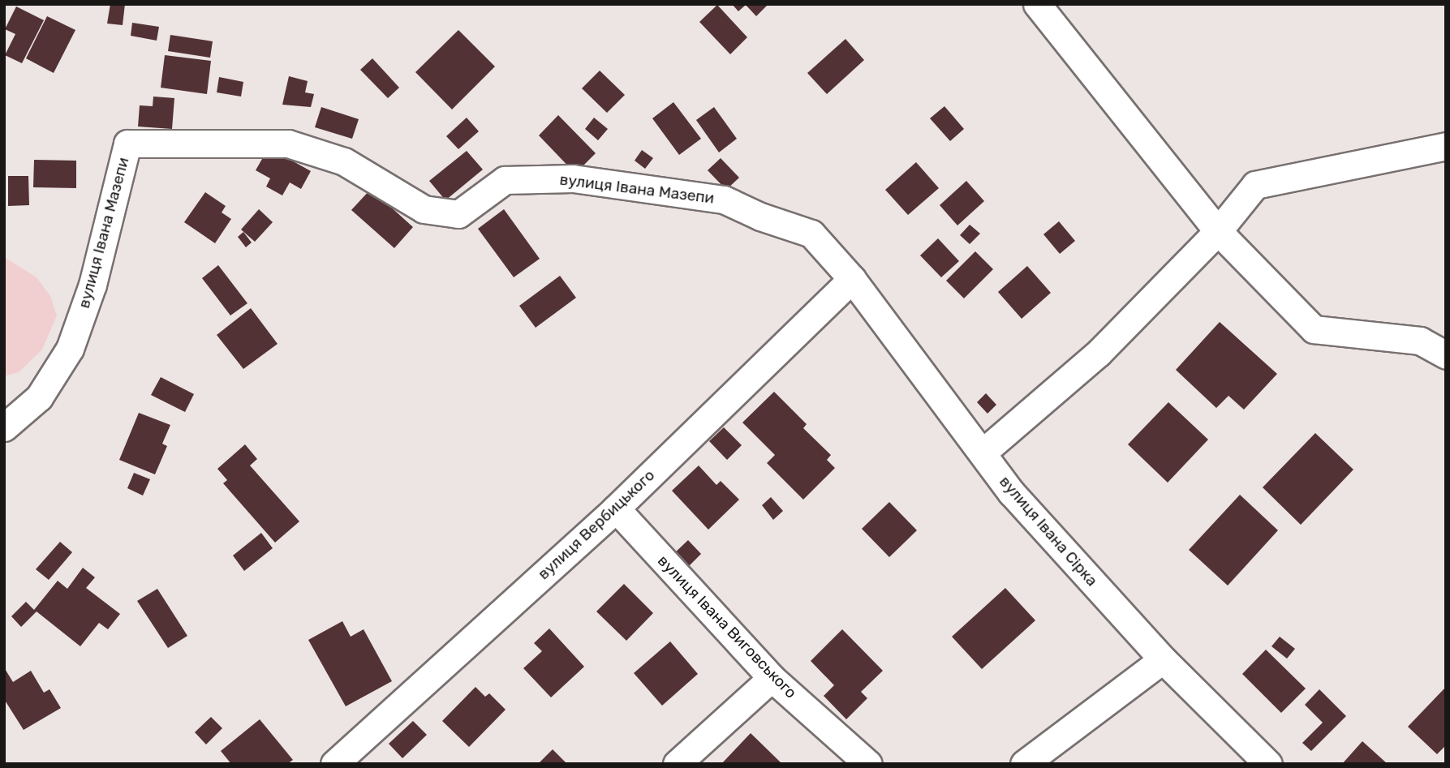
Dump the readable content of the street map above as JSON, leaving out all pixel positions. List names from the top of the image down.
{
  "streets": {
    "street": [
      "вулиця Івана Мазепи",
      "вулиця Вербицького",
      "вулиця Івана Сірка",
      "вулиця Івана Виговського"
    ]
  },
  "crossings": [
    ["вулиця Івана Мазепи", "вулиця Вербицького"],
    ["вулиця Івана Мазепи", "вулиця Івана Сірка"],
    ["вулиця Вербицького", "вулиця Івана Сірка"],
    ["вулиця Вербицького", "вулиця Івана Виговського"]
  ]
}
